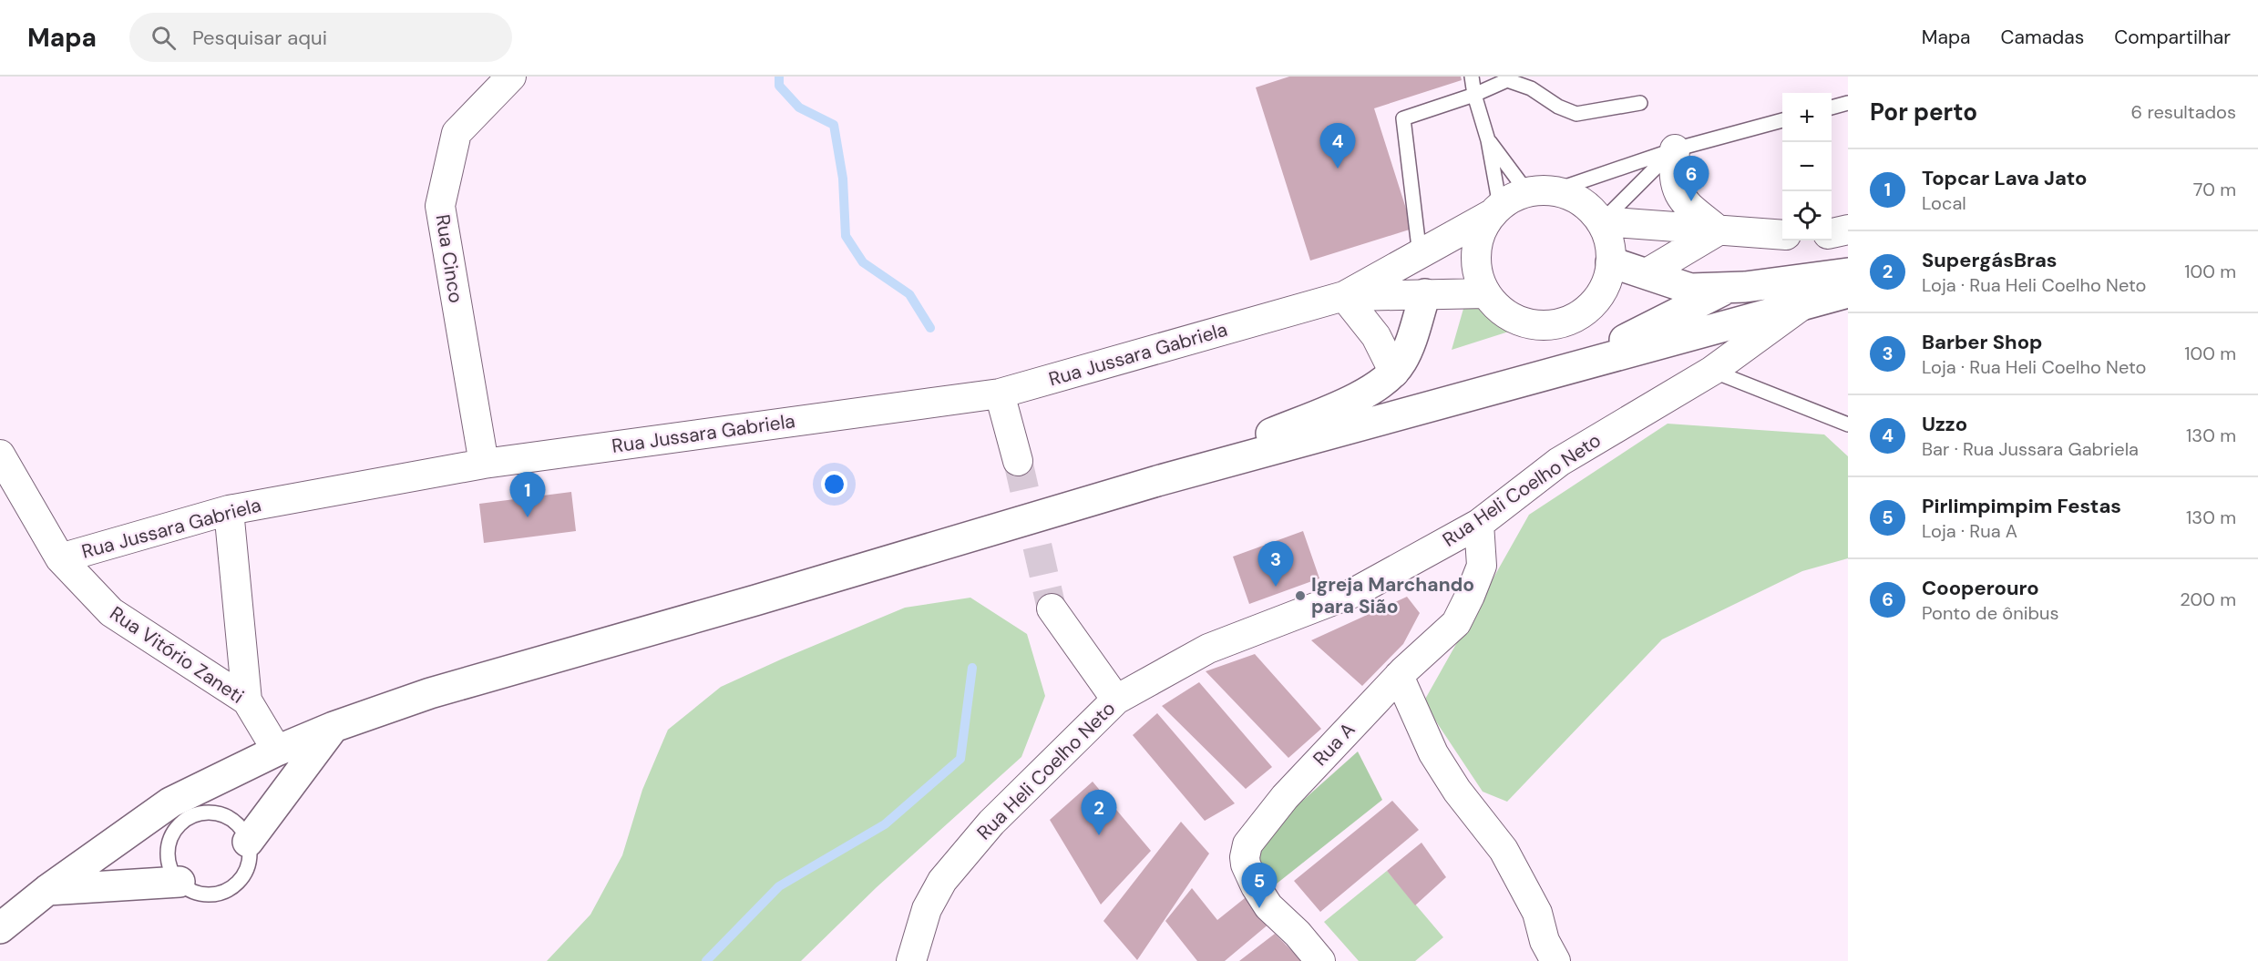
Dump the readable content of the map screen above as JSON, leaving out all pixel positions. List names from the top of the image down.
{
  "streets": {
    "street": [
      "Rua Cinco",
      "Rua Jussara Gabriela",
      "Rua Heli Coelho Neto",
      "Rua Vitório Zaneti",
      "Rua A"
    ]
  },
  "crossings": [
    ["Rua Cinco", "Rua Jussara Gabriela"],
    ["Rua Jussara Gabriela", "Rua Vitório Zaneti"],
    ["Rua Heli Coelho Neto", "Rua A"]
  ],
  "places": ["Igreja Marchando para Sião"],
  "page": {
    "header": "Mapa",
    "search": "Pesquisar aqui",
    "nav": ["Mapa", "Camadas", "Compartilhar"],
    "heading": ["Por perto", "6 resultados"],
    "map_buttons": ["+", "−"],
    "pins": [
      "4",
      "6",
      "1",
      "3",
      "2",
      "5"
    ],
    "list": [
      {
        "mark": "1",
        "name": "Topcar Lava Jato",
        "note": "Local",
        "value": "70 m"
      },
      {
        "mark": "2",
        "name": "SupergásBras",
        "note": "Loja · Rua Heli Coelho Neto",
        "value": "100 m"
      },
      {
        "mark": "3",
        "name": "Barber Shop",
        "note": "Loja · Rua Heli Coelho Neto",
        "value": "100 m"
      },
      {
        "mark": "4",
        "name": "Uzzo",
        "note": "Bar · Rua Jussara Gabriela",
        "value": "130 m"
      },
      {
        "mark": "5",
        "name": "Pirlimpimpim Festas",
        "note": "Loja · Rua A",
        "value": "130 m"
      },
      {
        "mark": "6",
        "name": "Cooperouro",
        "note": "Ponto de ônibus",
        "value": "200 m"
      }
    ]
  }
}
